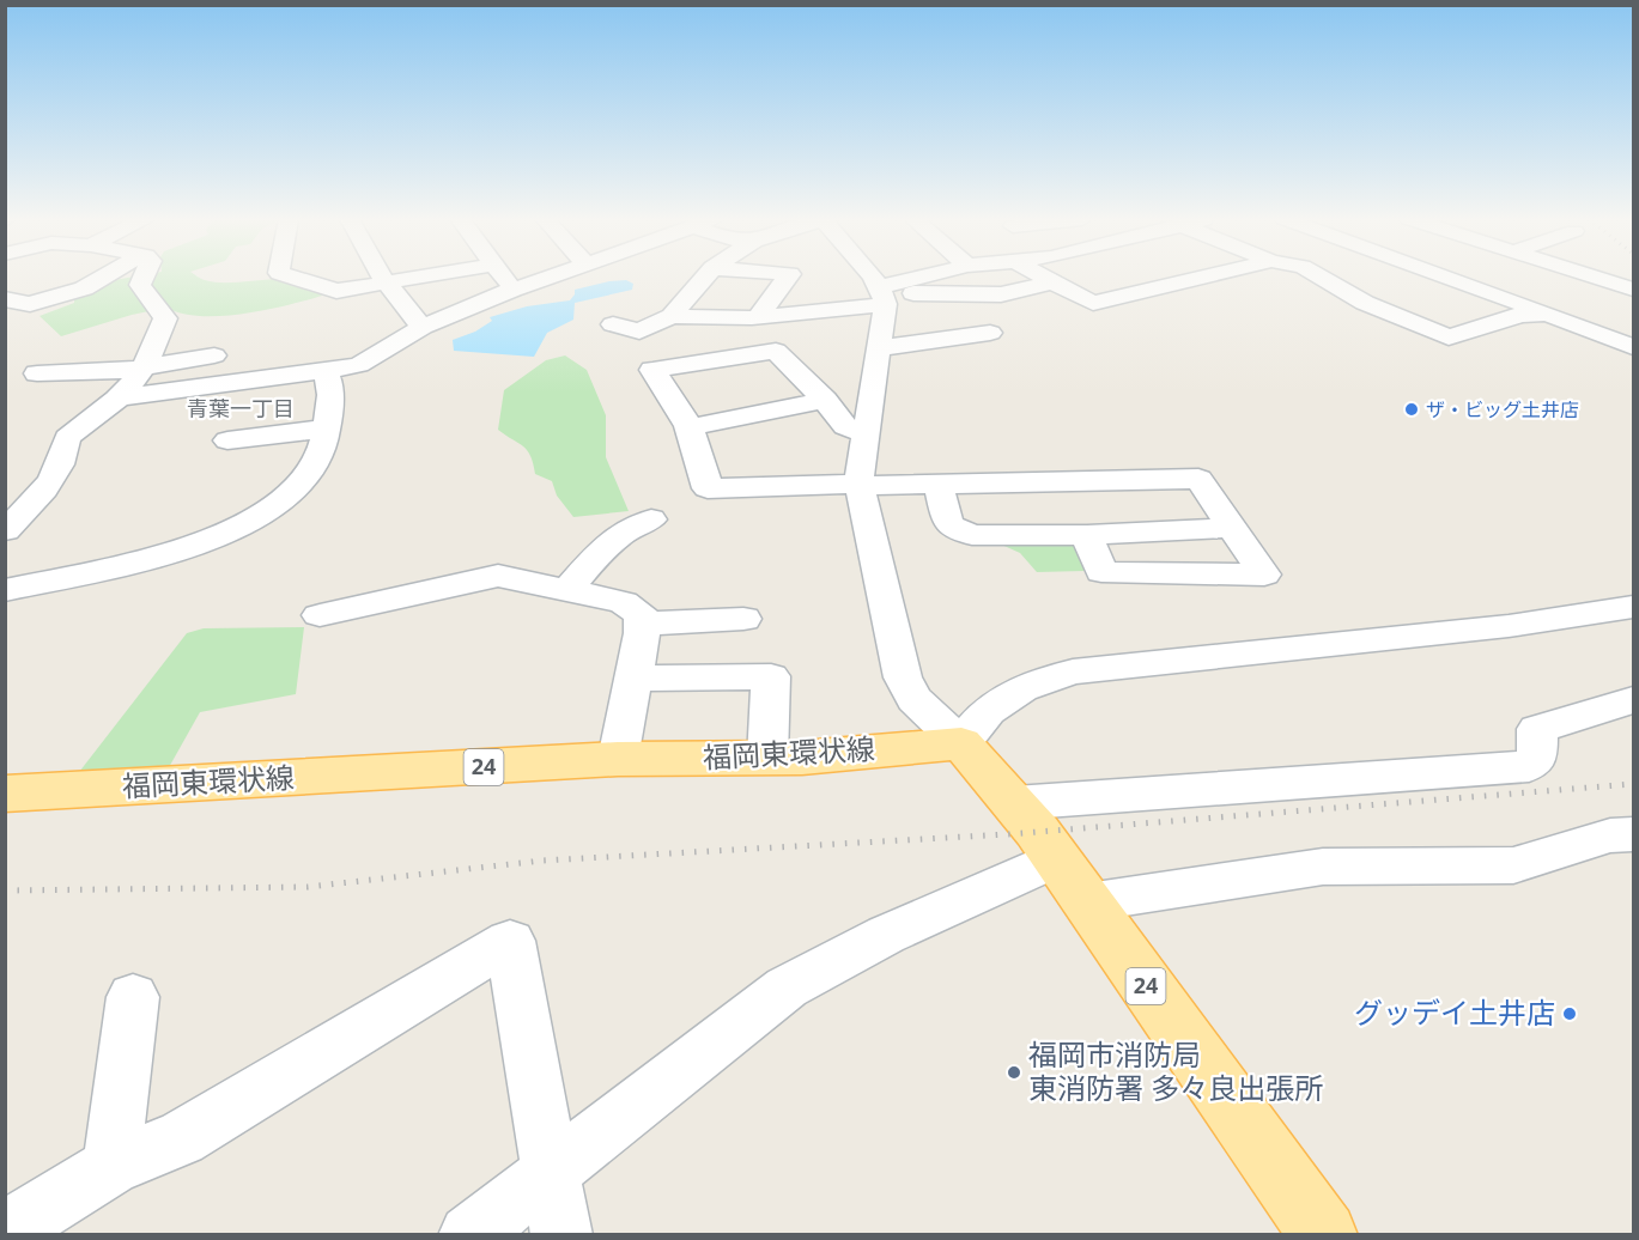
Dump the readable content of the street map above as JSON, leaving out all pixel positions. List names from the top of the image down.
{
  "streets": {
    "main road": ["福岡東環状線", "24"]
  },
  "crossings": [
    ["福岡東環状線", "24"]
  ],
  "districts": ["青葉一丁目"],
  "places": ["ザ・ビッグ土井店", "グッデイ土井店", "福岡市消防局 東消防署 多々良出張所"]
}
